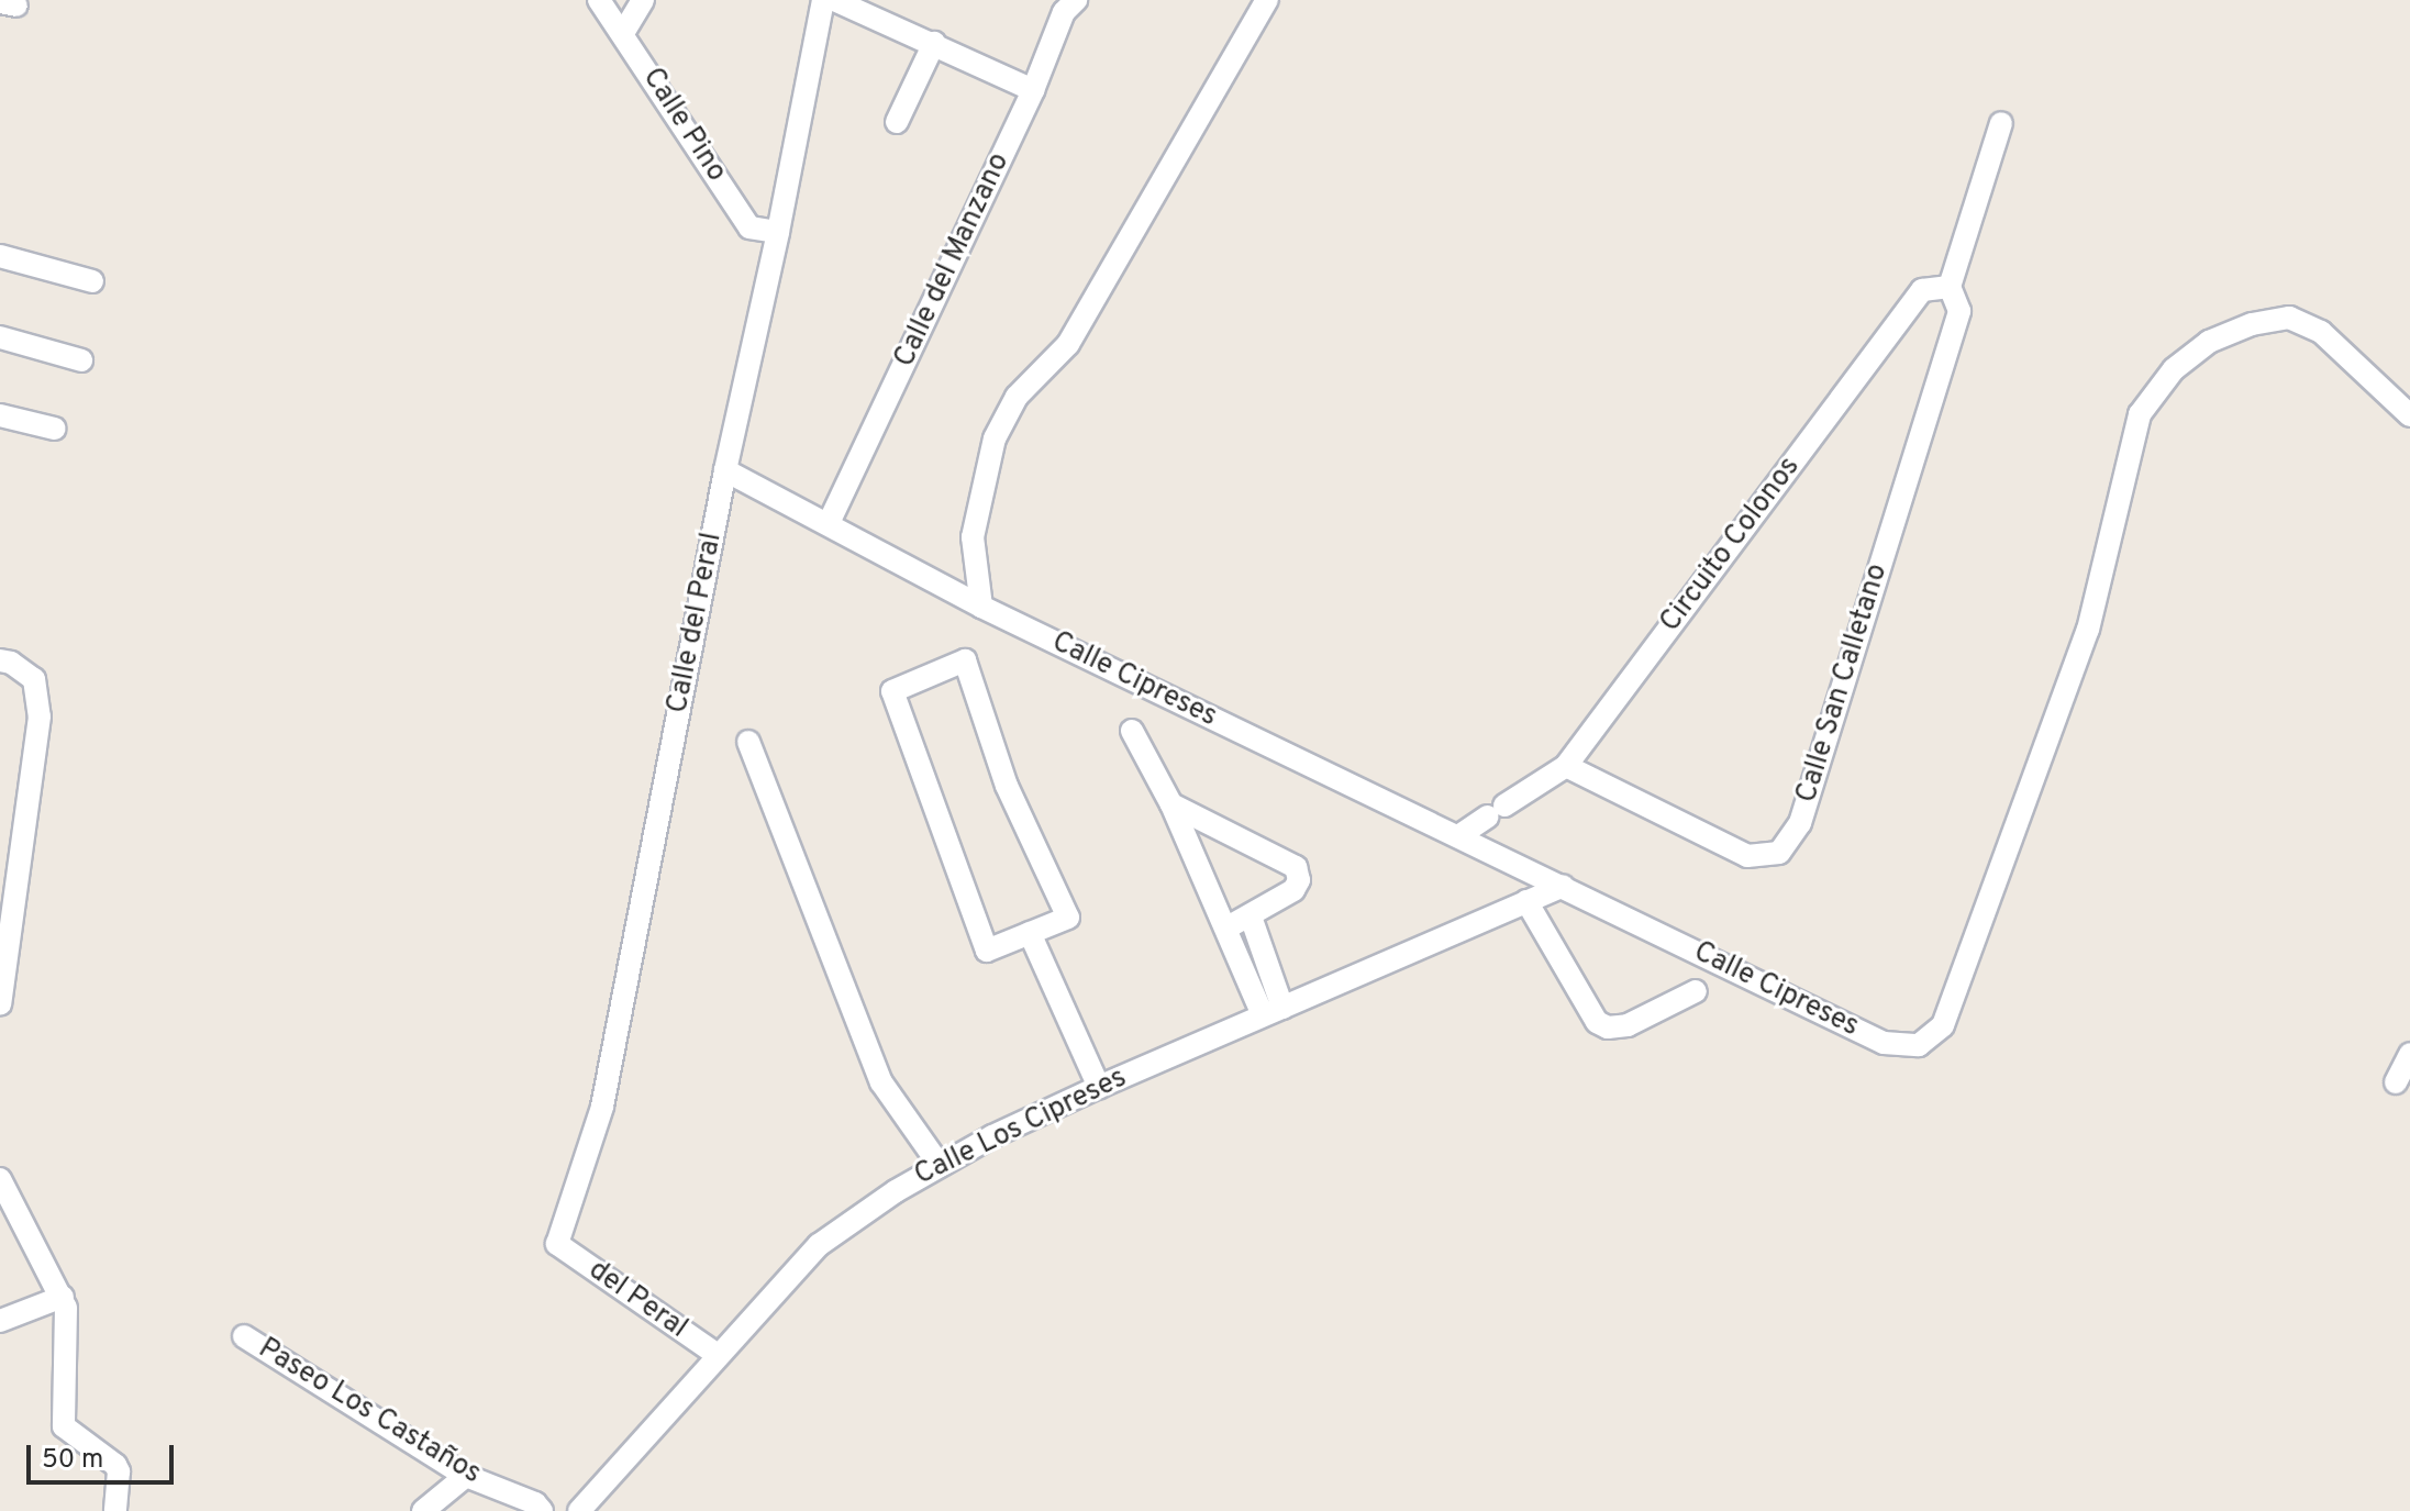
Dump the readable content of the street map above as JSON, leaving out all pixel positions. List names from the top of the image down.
{
  "streets": {
    "street": [
      "Calle Pino",
      "Calle del Manzano",
      "Circuito Colonos",
      "Calle del Peral",
      "Calle Cipreses",
      "Calle San Calletano",
      "Calle Los Cipreses",
      "del Peral",
      "Paseo Los Castaños"
    ]
  },
  "crossings": [
    ["Calle Pino", "Calle del Peral"],
    ["Calle del Manzano", "Calle Cipreses"],
    ["Circuito Colonos", "Calle Cipreses"],
    ["Circuito Colonos", "Calle San Calletano"],
    ["Calle del Peral", "Calle Cipreses"],
    ["Calle del Peral", "del Peral"],
    ["Calle Cipreses", "Calle Los Cipreses"],
    ["Calle Los Cipreses", "del Peral"]
  ],
  "scale_bar": "50 m"
}
